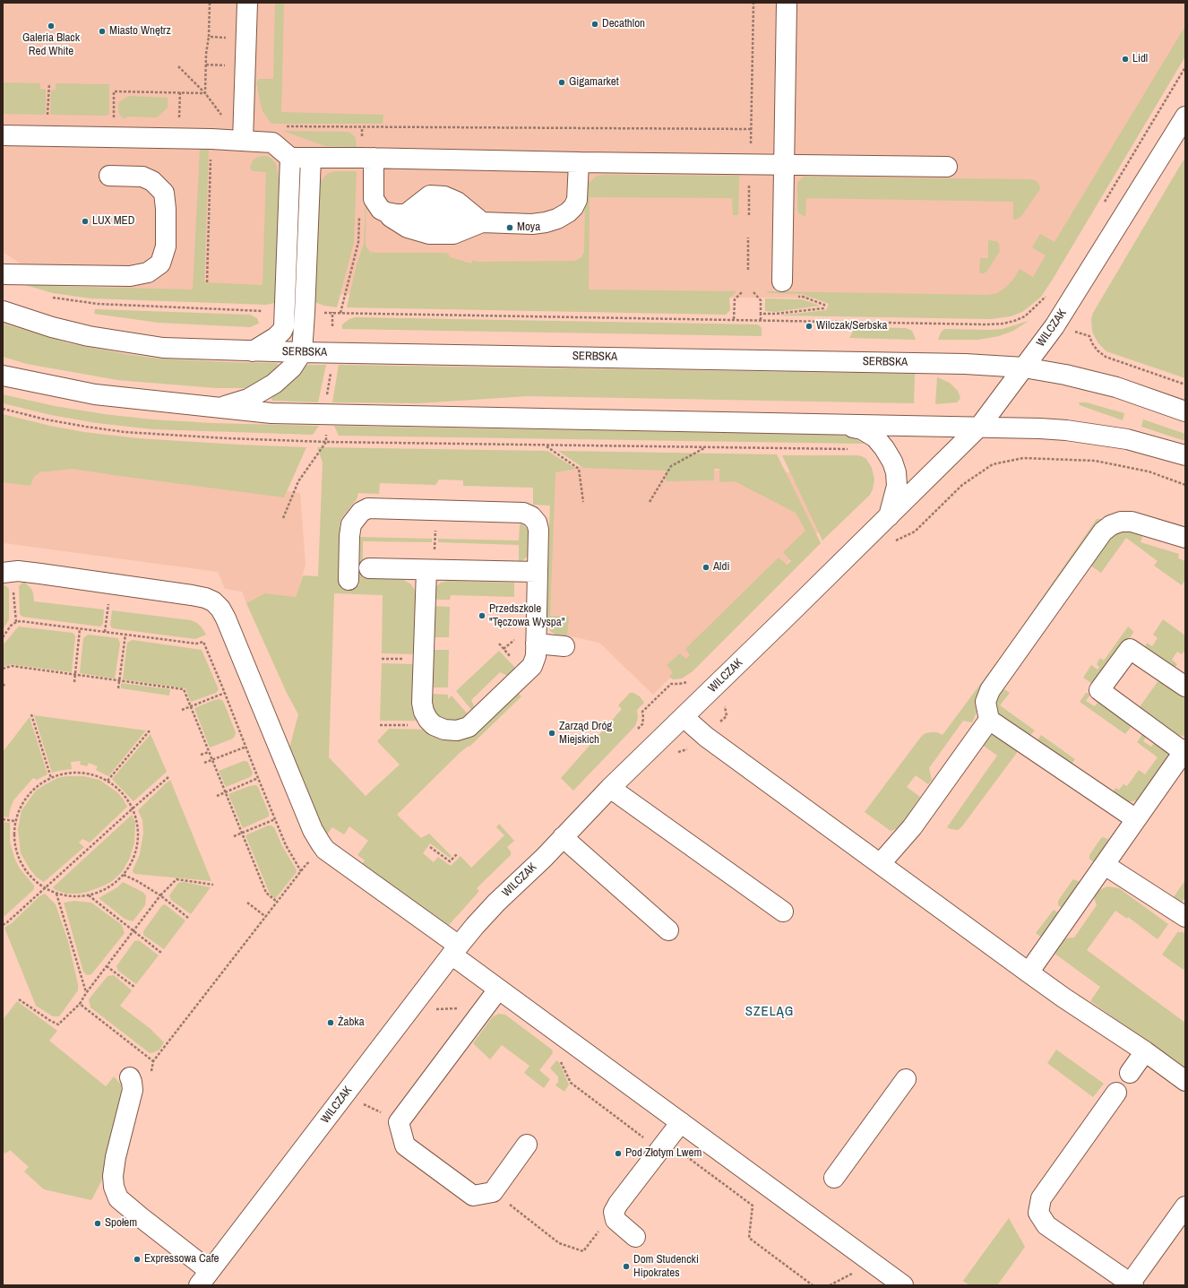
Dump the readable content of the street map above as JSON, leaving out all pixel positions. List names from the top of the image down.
{
  "streets": {
    "street": ["WILCZAK", "SERBSKA"]
  },
  "crossings": [
    ["WILCZAK", "SERBSKA"]
  ],
  "districts": ["SZELĄG"],
  "places": [
    "Decathlon",
    "Galeria Black Red White",
    "Miasto Wnętrz",
    "Lidl",
    "Gigamarket",
    "LUX MED",
    "Moya",
    "Wilczak/Serbska",
    "Aldi",
    "Przedszkole \"Tęczowa Wyspa\"",
    "Zarząd Dróg Miejskich",
    "Żabka",
    "Pod Złotym Lwem",
    "Społem",
    "Expressowa Cafe",
    "Dom Studencki Hipokrates"
  ]
}
